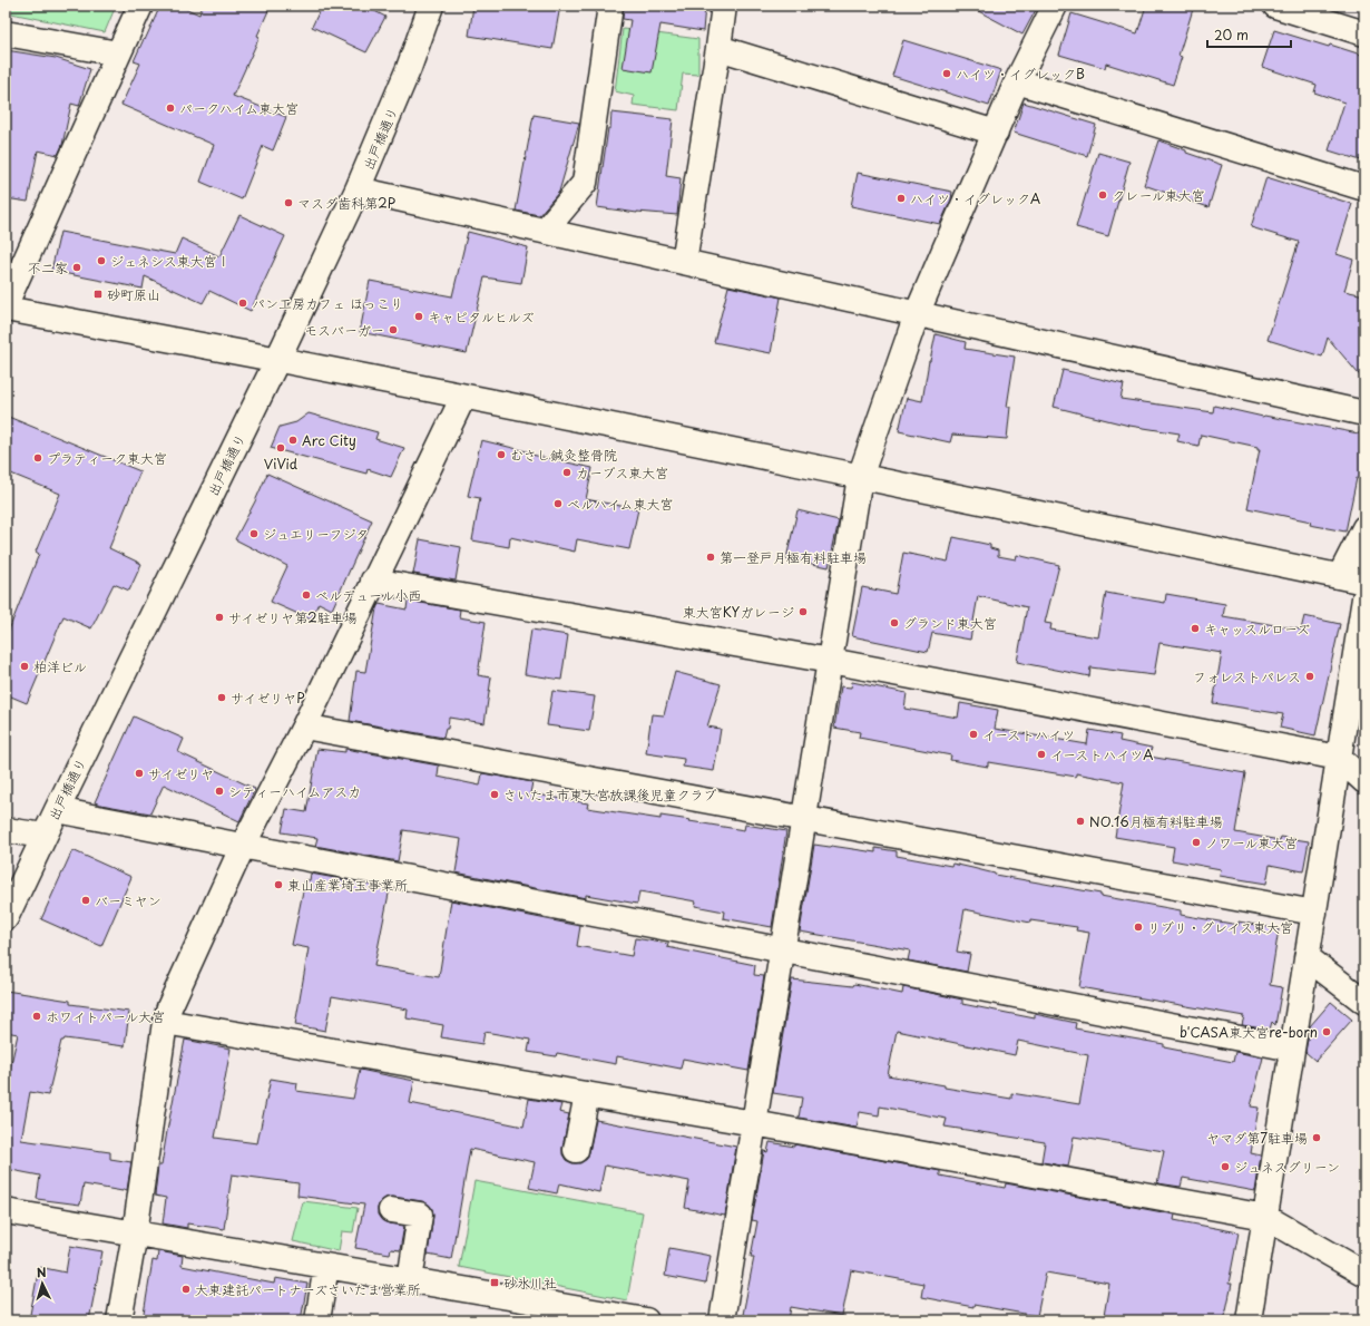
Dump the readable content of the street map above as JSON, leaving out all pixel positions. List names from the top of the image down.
{
  "streets": {
    "street": ["出戸橋通り"]
  },
  "places": {
    "other": [
      "ハイツ・イグレックB",
      "パークハイム東大宮",
      "クレール東大宮",
      "ハイツ・イグレックA",
      "マスダ歯科第2P",
      "ジェネシス東大宮Ⅰ",
      "不二家",
      "パン工房カフェ ほっこり",
      "キャピタルヒルズ",
      "モスバーガー",
      "Arc City",
      "ViVid",
      "むさし鍼灸整骨院",
      "プラティーク東大宮",
      "カーブス東大宮",
      "ベルハイム東大宮",
      "ジュエリーフジタ",
      "第一登戸月極有料駐車場",
      "ベルデュール小西",
      "東大宮KYガレージ",
      "サイゼリヤ第2駐車場",
      "グランド東大宮",
      "キャッスルローズ",
      "柏洋ビル",
      "フォレストパレス",
      "サイゼリヤP",
      "イーストハイツ",
      "イーストハイツA",
      "サイゼリヤ",
      "シティーハイムアスカ",
      "さいたま市東大宮放課後児童クラブ",
      "NO.16月極有料駐車場",
      "ノワール東大宮",
      "東山産業埼玉事業所",
      "バーミヤン",
      "リブリ・グレイス東大宮",
      "ホワイトパール大宮",
      "b'CASA東大宮re-born",
      "ヤマダ第7駐車場",
      "ジュネスグリーン",
      "大東建託パートナーズさいたま営業所"
    ],
    "transit": ["砂町原山", "砂氷川社"]
  },
  "scale_bar": "20 m",
  "north": "top"
}
